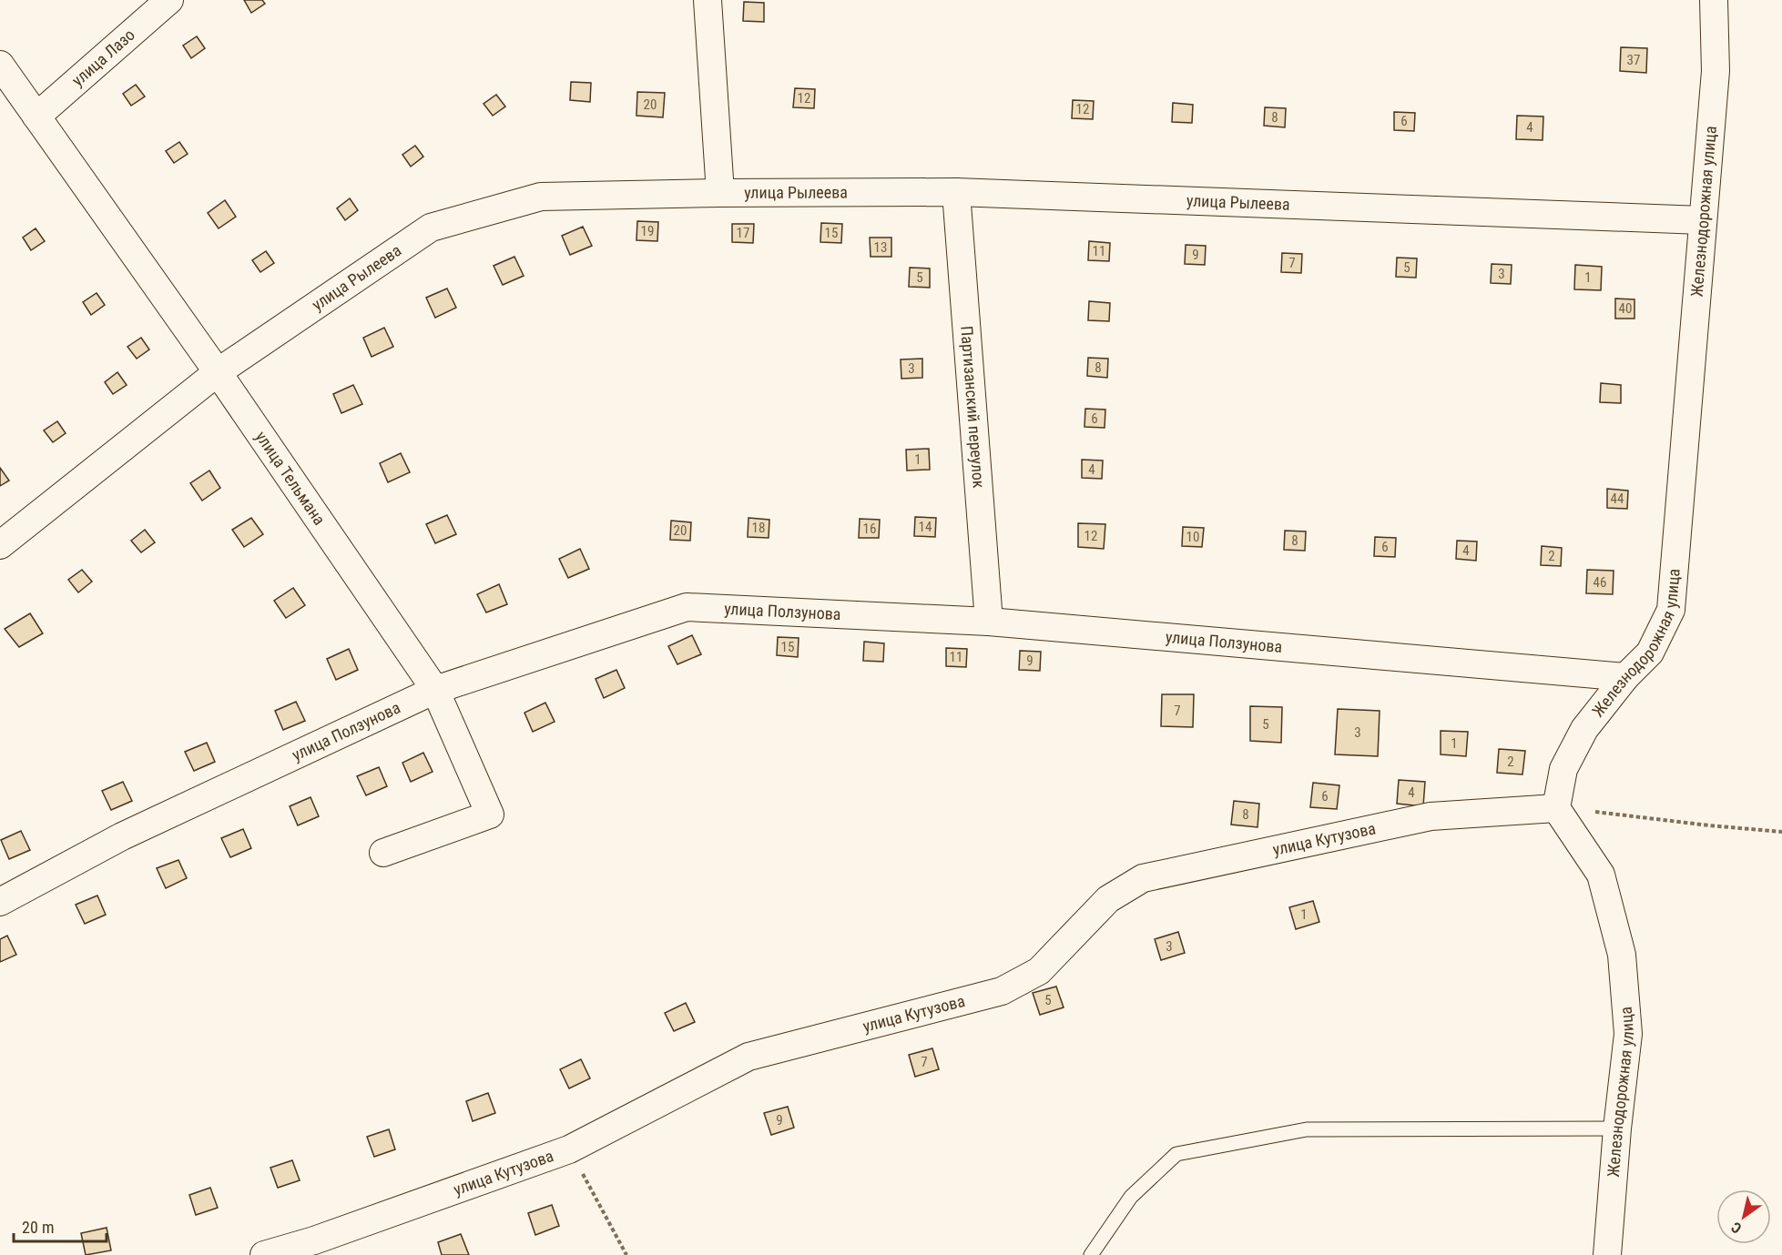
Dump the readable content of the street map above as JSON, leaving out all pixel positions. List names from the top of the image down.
{
  "streets": {
    "street": [
      "улица Лазо",
      "улица Рылеева",
      "Железнодорожная улица",
      "Партизанский переулок",
      "улица Тельмана",
      "улица Ползунова",
      "улица Кутузова"
    ]
  },
  "crossings": [
    ["улица Лазо", "улица Тельмана"],
    ["улица Рылеева", "Железнодорожная улица"],
    ["улица Рылеева", "Партизанский переулок"],
    ["улица Рылеева", "улица Тельмана"],
    ["Железнодорожная улица", "улица Ползунова"],
    ["Железнодорожная улица", "улица Кутузова"],
    ["Партизанский переулок", "улица Ползунова"],
    ["улица Тельмана", "улица Ползунова"]
  ],
  "house_numbers": [
    "37",
    "12",
    "20",
    "12",
    "8",
    "6",
    "4",
    "19",
    "17",
    "15",
    "13",
    "11",
    "9",
    "7",
    "5",
    "3",
    "5",
    "1",
    "40",
    "8",
    "3",
    "6",
    "1",
    "4",
    "44",
    "14",
    "18",
    "16",
    "20",
    "12",
    "10",
    "8",
    "6",
    "4",
    "2",
    "46",
    "15",
    "11",
    "9",
    "7",
    "5",
    "3",
    "1",
    "2",
    "4",
    "6",
    "8",
    "1",
    "3",
    "5",
    "7",
    "9"
  ],
  "scale_bar": "20 m",
  "north": "bottom left"
}
